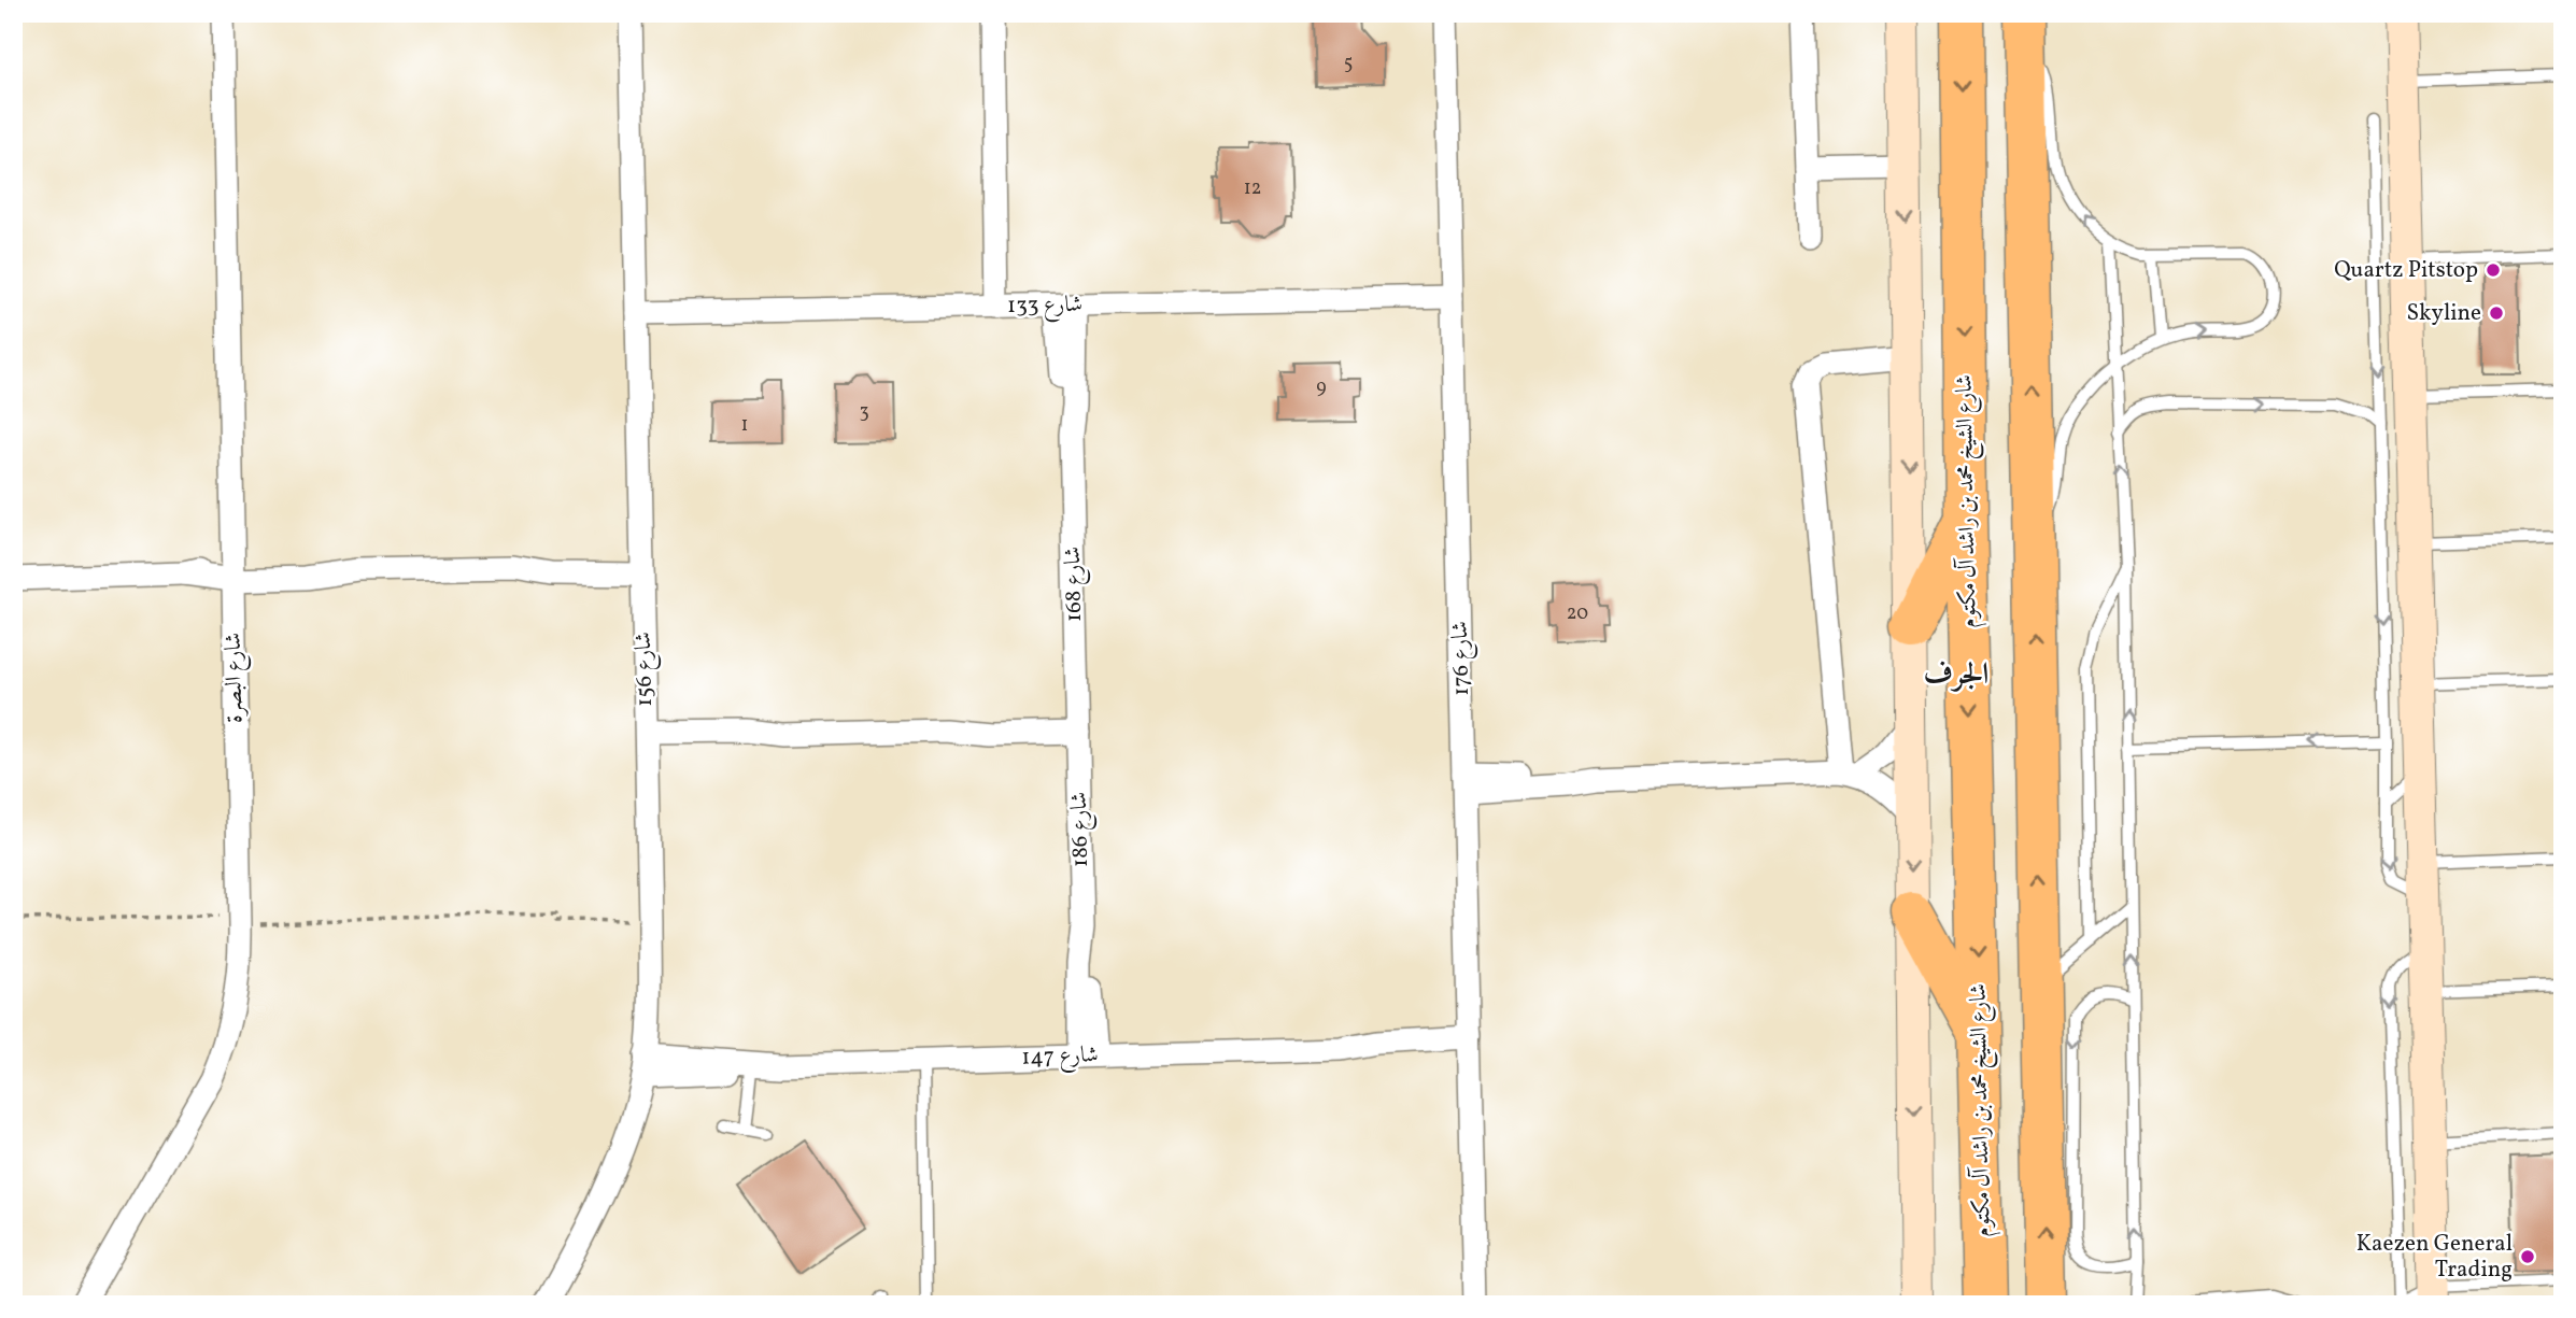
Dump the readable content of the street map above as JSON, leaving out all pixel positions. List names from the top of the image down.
{
  "streets": {
    "highway": ["شارع الشيخ محمد بن راشد آل مكتوم"],
    "street": [
      "شارع 133",
      "شارع 168",
      "شارع 176",
      "شارع 156",
      "شارع البصرة",
      "شارع 186",
      "شارع 147"
    ]
  },
  "crossings": [
    ["شارع 133", "شارع 168"],
    ["شارع 133", "شارع 176"],
    ["شارع 133", "شارع 156"],
    ["شارع 168", "شارع 186"],
    ["شارع 176", "شارع 147"],
    ["شارع 156", "شارع 147"],
    ["شارع 186", "شارع 147"]
  ],
  "districts": ["الجرف"],
  "places": ["Quartz Pitstop", "Skyline", "Kaezen General Trading"],
  "house_numbers": [
    "5",
    "12",
    "9",
    "3",
    "1",
    "20"
  ]
}
